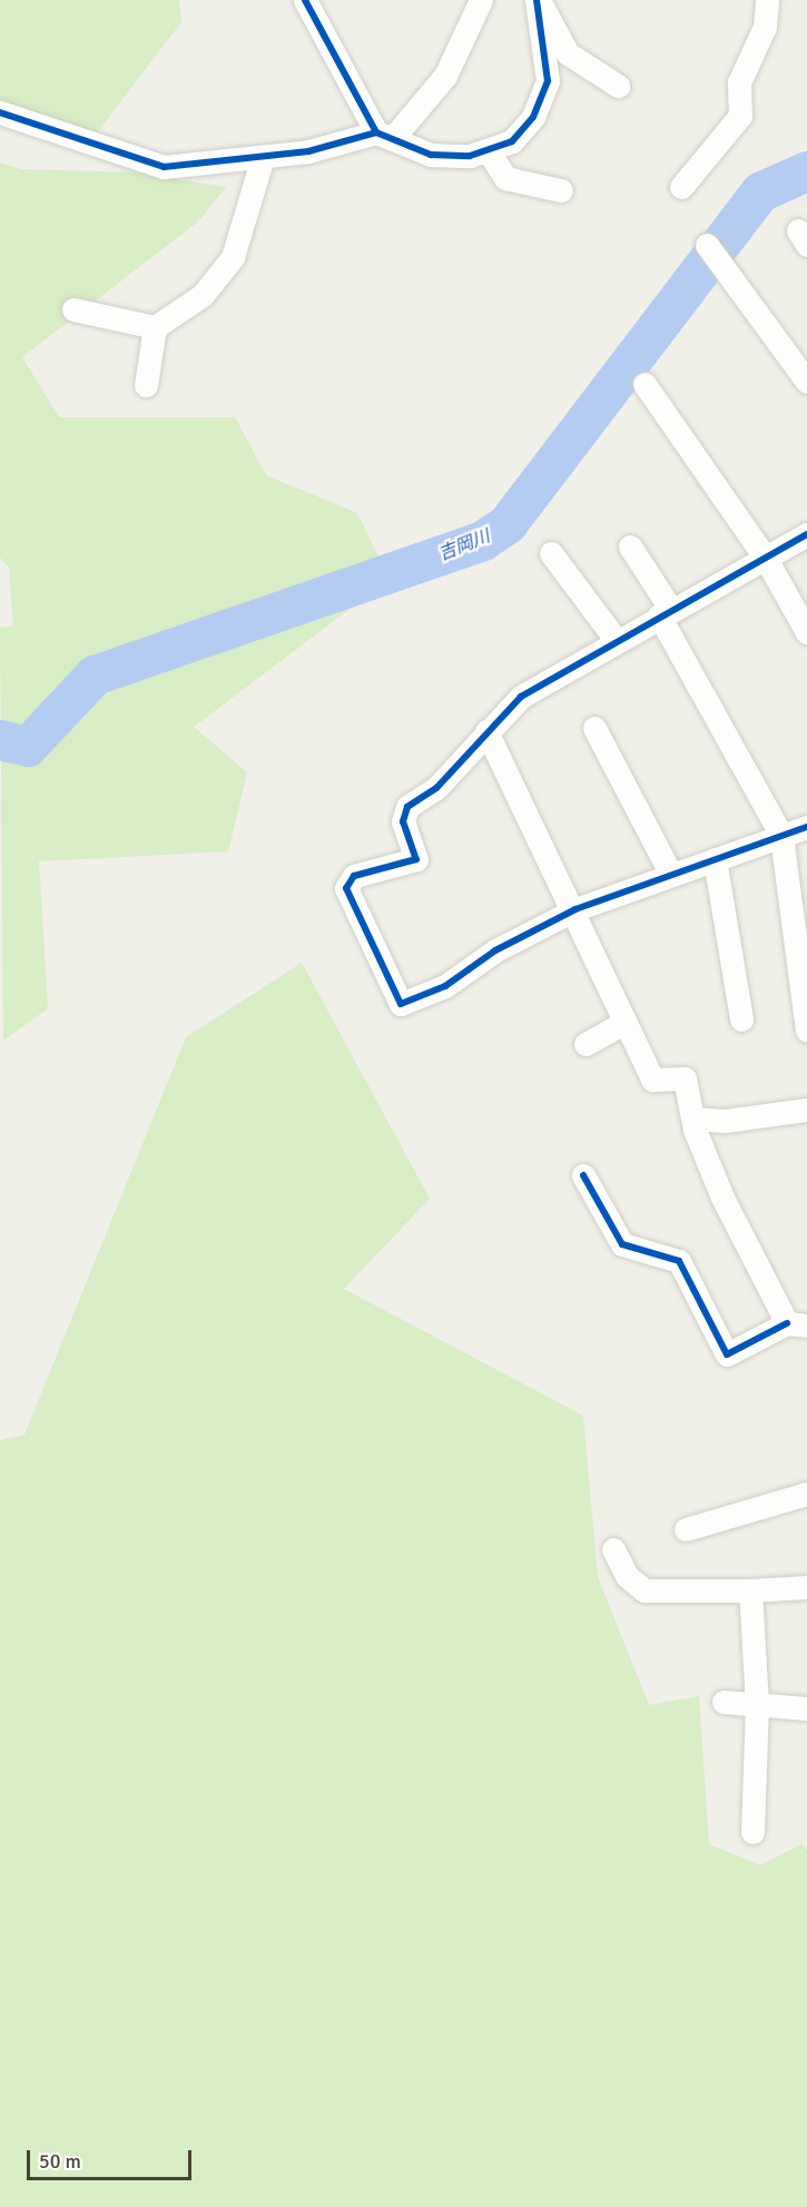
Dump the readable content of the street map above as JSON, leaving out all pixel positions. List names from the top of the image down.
{
  "water": ["吉岡川"],
  "scale_bar": "50 m"
}
